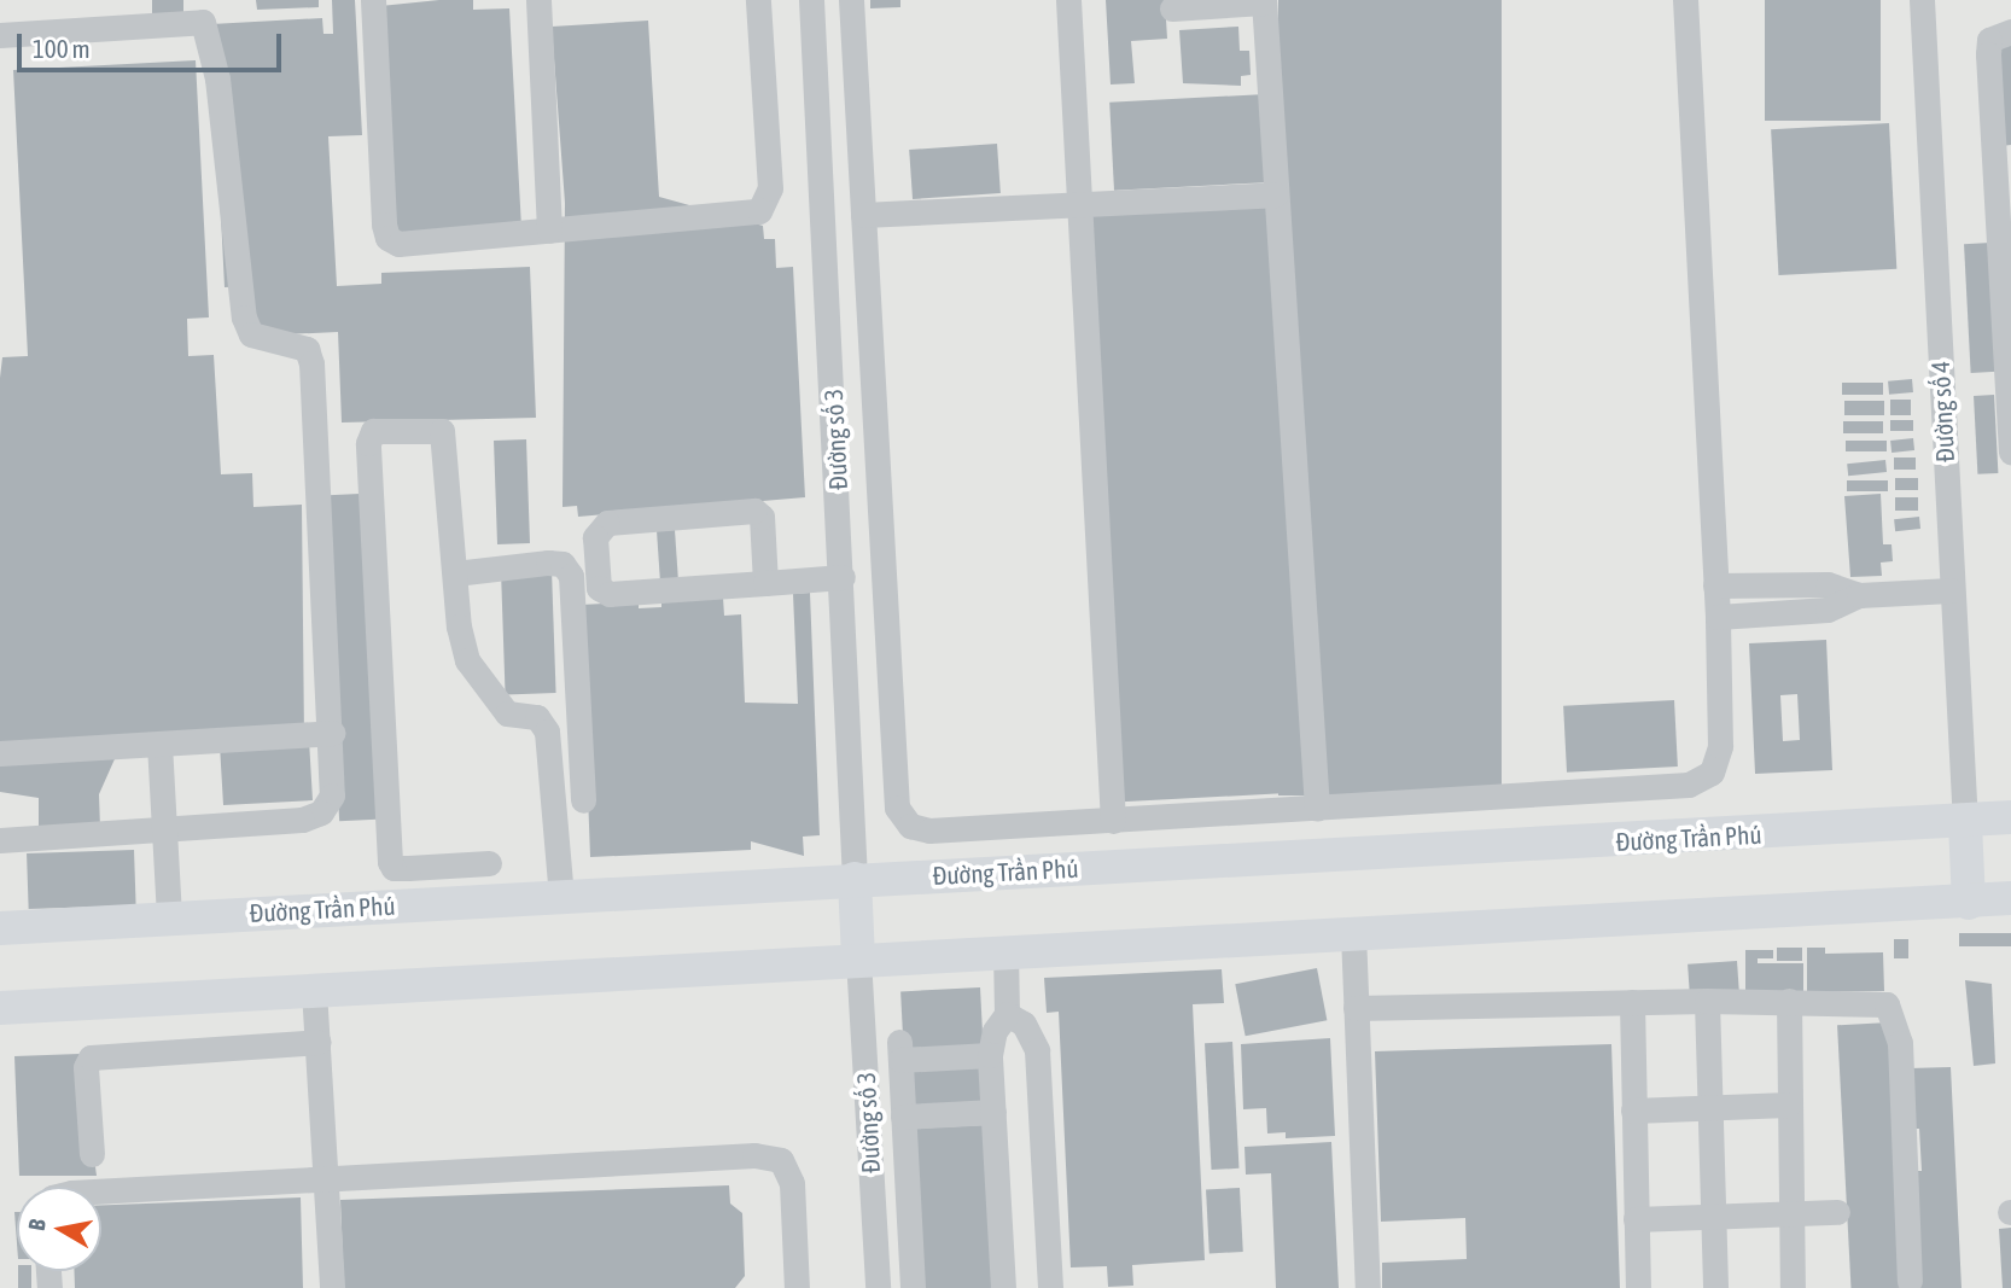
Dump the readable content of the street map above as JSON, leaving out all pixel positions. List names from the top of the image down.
{
  "streets": {
    "main road": ["Đường Trần Phú"],
    "street": ["Đường số 4", "Đường số 3"]
  },
  "crossings": [
    ["Đường số 4", "Đường Trần Phú"],
    ["Đường số 3", "Đường Trần Phú"]
  ],
  "scale_bar": "100 m",
  "north": "left"
}
